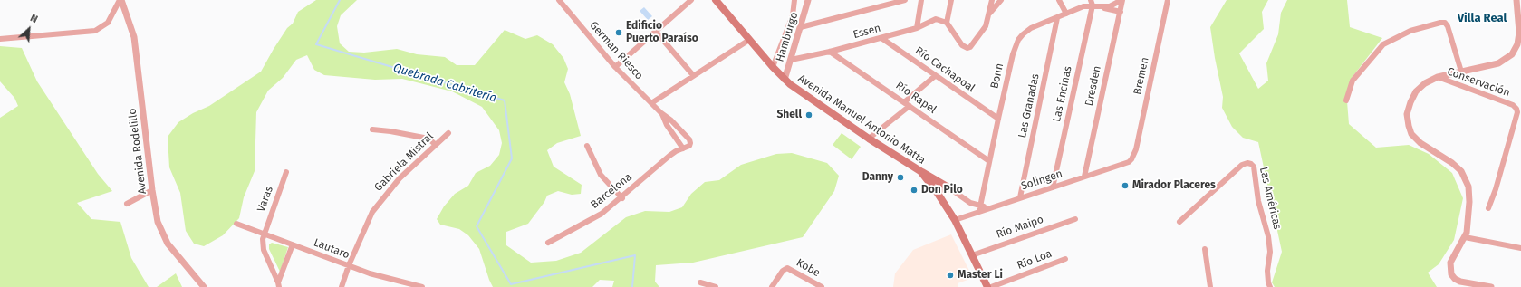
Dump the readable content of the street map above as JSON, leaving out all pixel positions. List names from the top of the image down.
{
  "streets": {
    "main road": ["Avenida Manuel Antonio Matta"],
    "street": [
      "Essen",
      "Hamburgo",
      "German Riesco",
      "Río Cachapoal",
      "Bonn",
      "Bremen",
      "Conservación",
      "Dresden",
      "Las Encinas",
      "Río Rapel",
      "Las Granadas",
      "Avenida Rodelillo",
      "Gabriela Mistral",
      "Solingen",
      "Barcelona",
      "Las Américas",
      "Varas",
      "Río Maipo",
      "Lautaro",
      "Río Loa",
      "Kobe"
    ]
  },
  "crossings": [
    ["Essen", "Hamburgo"],
    ["Essen", "Río Cachapoal"],
    ["Essen", "Río Rapel"],
    ["Hamburgo", "Avenida Manuel Antonio Matta"],
    ["German Riesco", "Barcelona"],
    ["Río Cachapoal", "Bonn"],
    ["Bonn", "Dresden"],
    ["Bonn", "Las Encinas"],
    ["Bonn", "Río Rapel"],
    ["Bonn", "Las Granadas"],
    ["Bonn", "Solingen"],
    ["Bremen", "Solingen"],
    ["Dresden", "Solingen"],
    ["Las Encinas", "Solingen"],
    ["Las Granadas", "Solingen"],
    ["Avenida Manuel Antonio Matta", "Río Maipo"],
    ["Gabriela Mistral", "Lautaro"],
    ["Varas", "Lautaro"]
  ],
  "districts": ["Villa Real"],
  "water": ["Quebrada Cabritería"],
  "places": [
    "Edificio Puerto Paraíso",
    "Shell",
    "Danny",
    "Mirador Placeres",
    "Don Pilo",
    "Master Li"
  ],
  "north": "top right"
}
